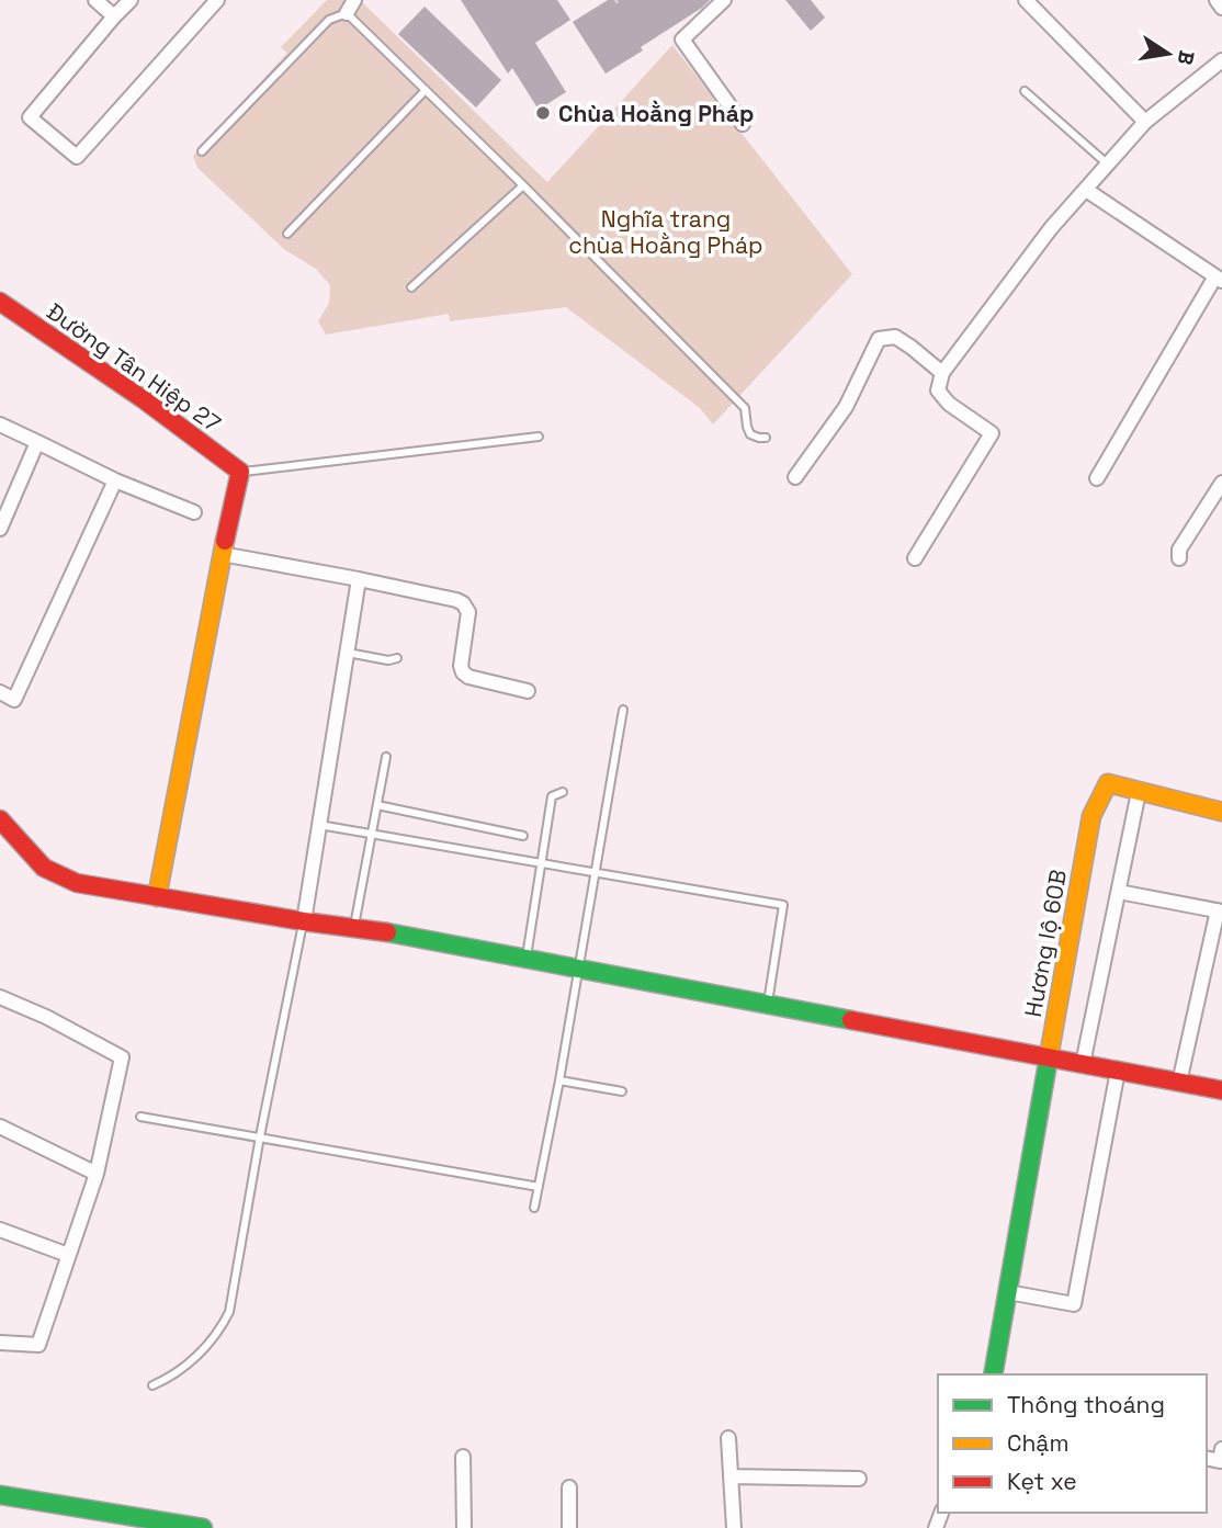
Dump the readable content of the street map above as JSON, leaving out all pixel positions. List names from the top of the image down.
{
  "streets": {
    "street": ["Đường Tân Hiệp 27", "Hương lộ 60B"]
  },
  "parks": ["Nghĩa trang chùa Hoằng Pháp"],
  "places": ["Chùa Hoằng Pháp"],
  "legend": ["Thông thoáng", "Chậm", "Kẹt xe"],
  "north": "right"
}
